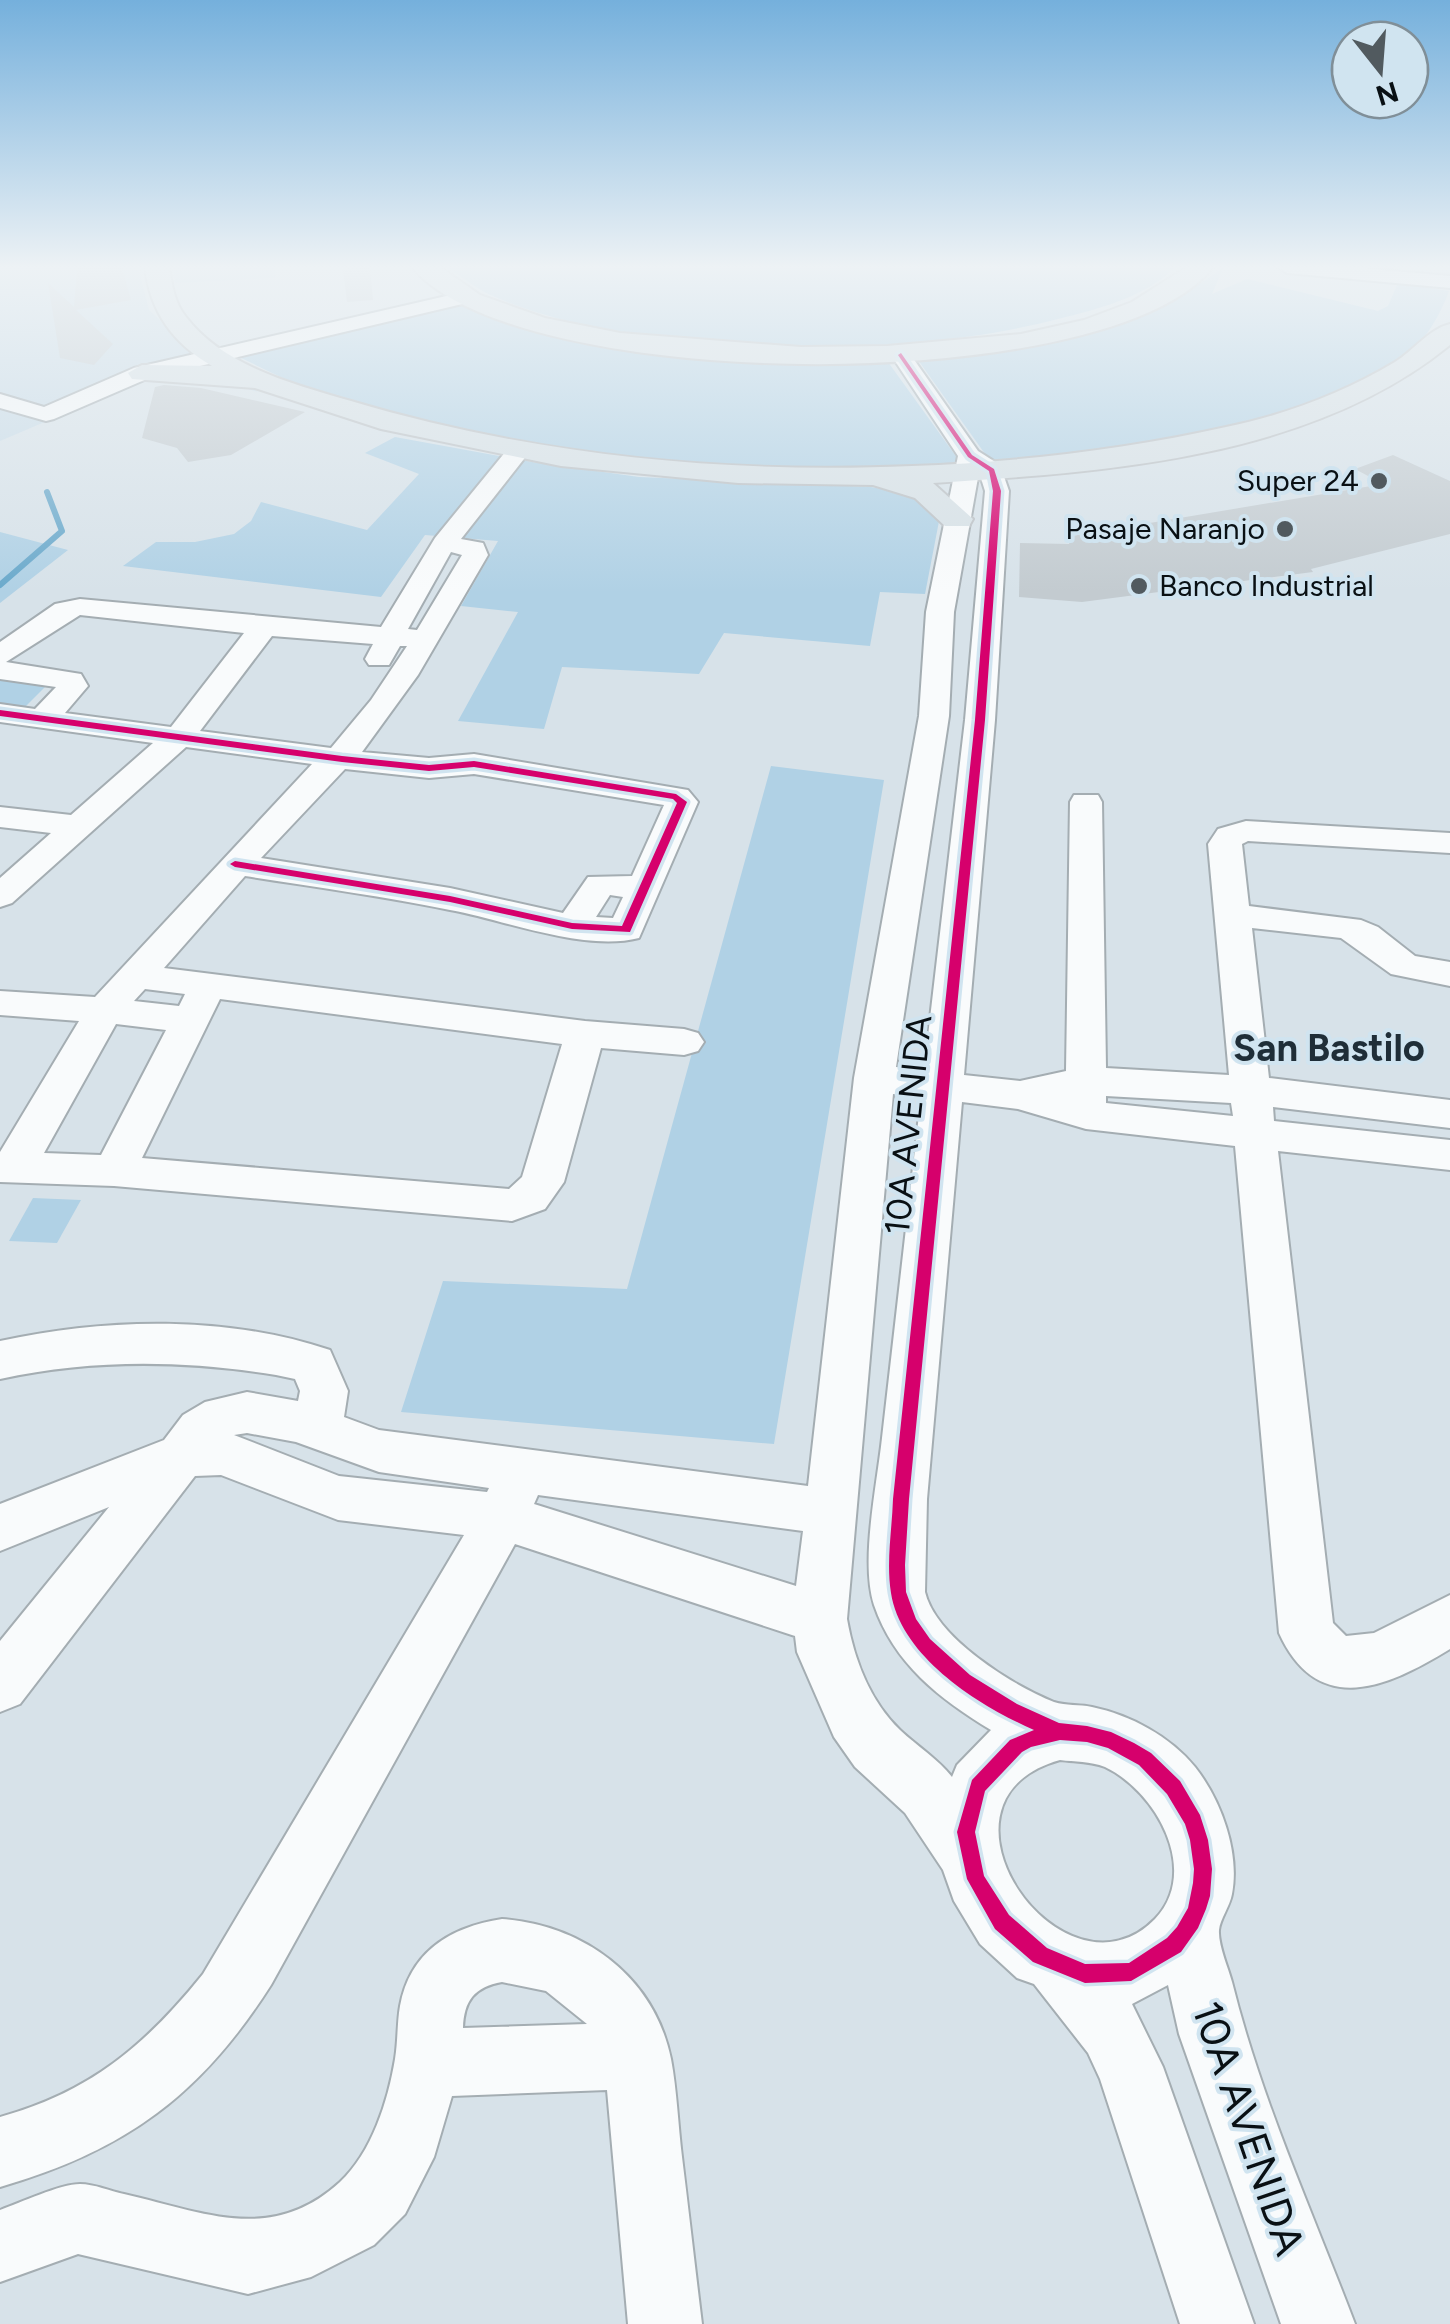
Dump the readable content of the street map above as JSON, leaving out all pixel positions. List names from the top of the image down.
{
  "streets": {
    "street": ["10A AVENIDA"]
  },
  "districts": ["San Bastilo"],
  "places": ["Super 24", "Pasaje Naranjo", "Banco Industrial"],
  "north": "bottom"
}
